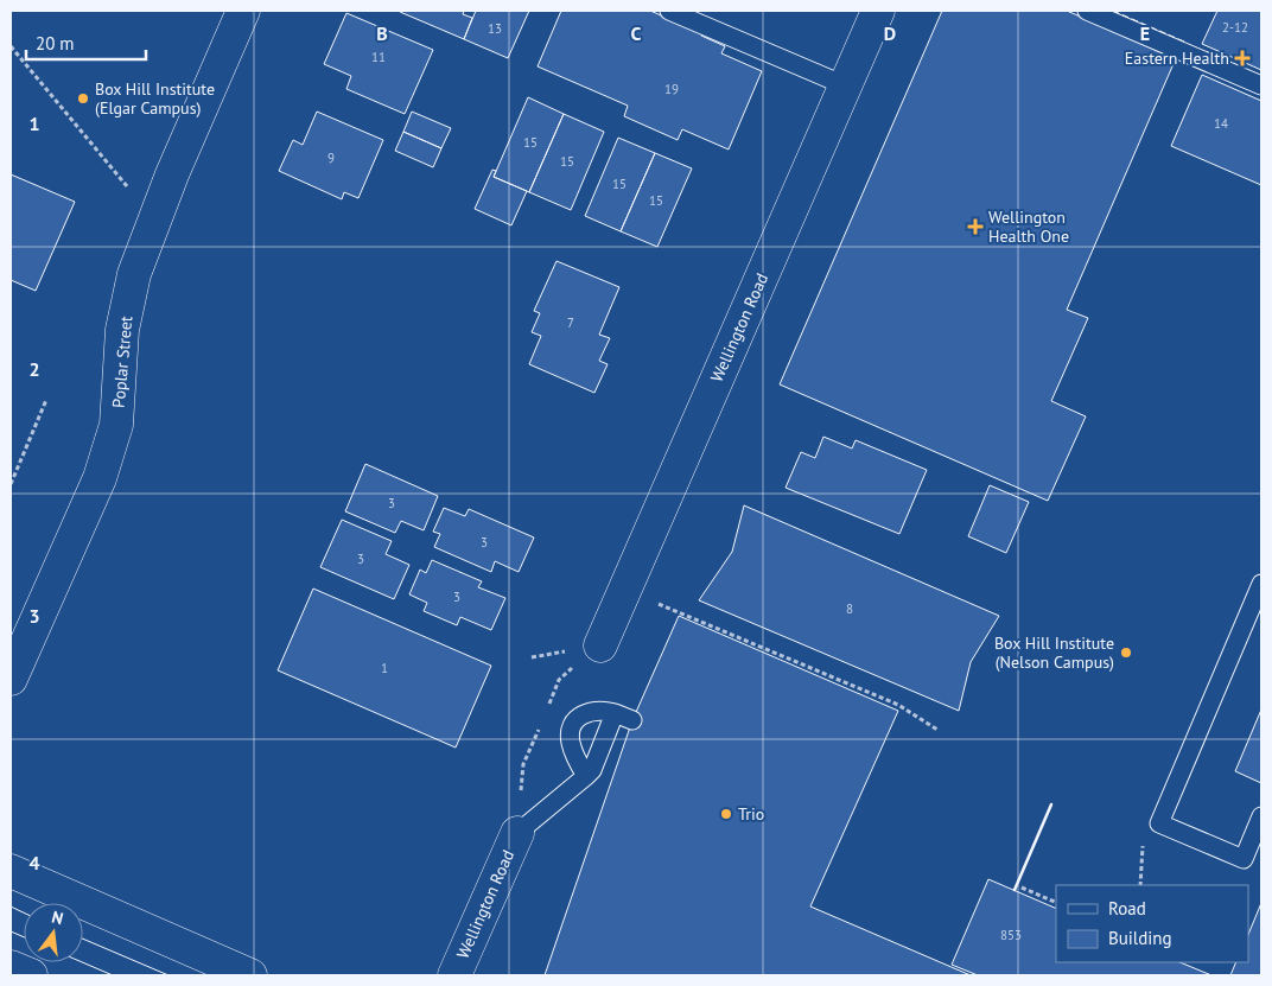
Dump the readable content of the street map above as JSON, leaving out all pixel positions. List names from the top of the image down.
{
  "streets": {
    "street": ["Wellington Road", "Poplar Street"]
  },
  "places": {
    "health": ["Eastern Health", "Wellington Health One"],
    "other": ["Box Hill Institute (Elgar Campus)", "Box Hill Institute (Nelson Campus)", "Trio"]
  },
  "house_numbers": [
    "2-12",
    "13",
    "11",
    "19",
    "14",
    "15",
    "9",
    "15",
    "15",
    "15",
    "7",
    "3",
    "3",
    "3",
    "3",
    "8",
    "1",
    "853"
  ],
  "legend": ["Road", "Building"],
  "scale_bar": "20 m",
  "north": "top",
  "grid": {
    "columns": [
      "B",
      "C",
      "D",
      "E"
    ],
    "rows": [
      "1",
      "2",
      "3",
      "4"
    ]
  }
}
